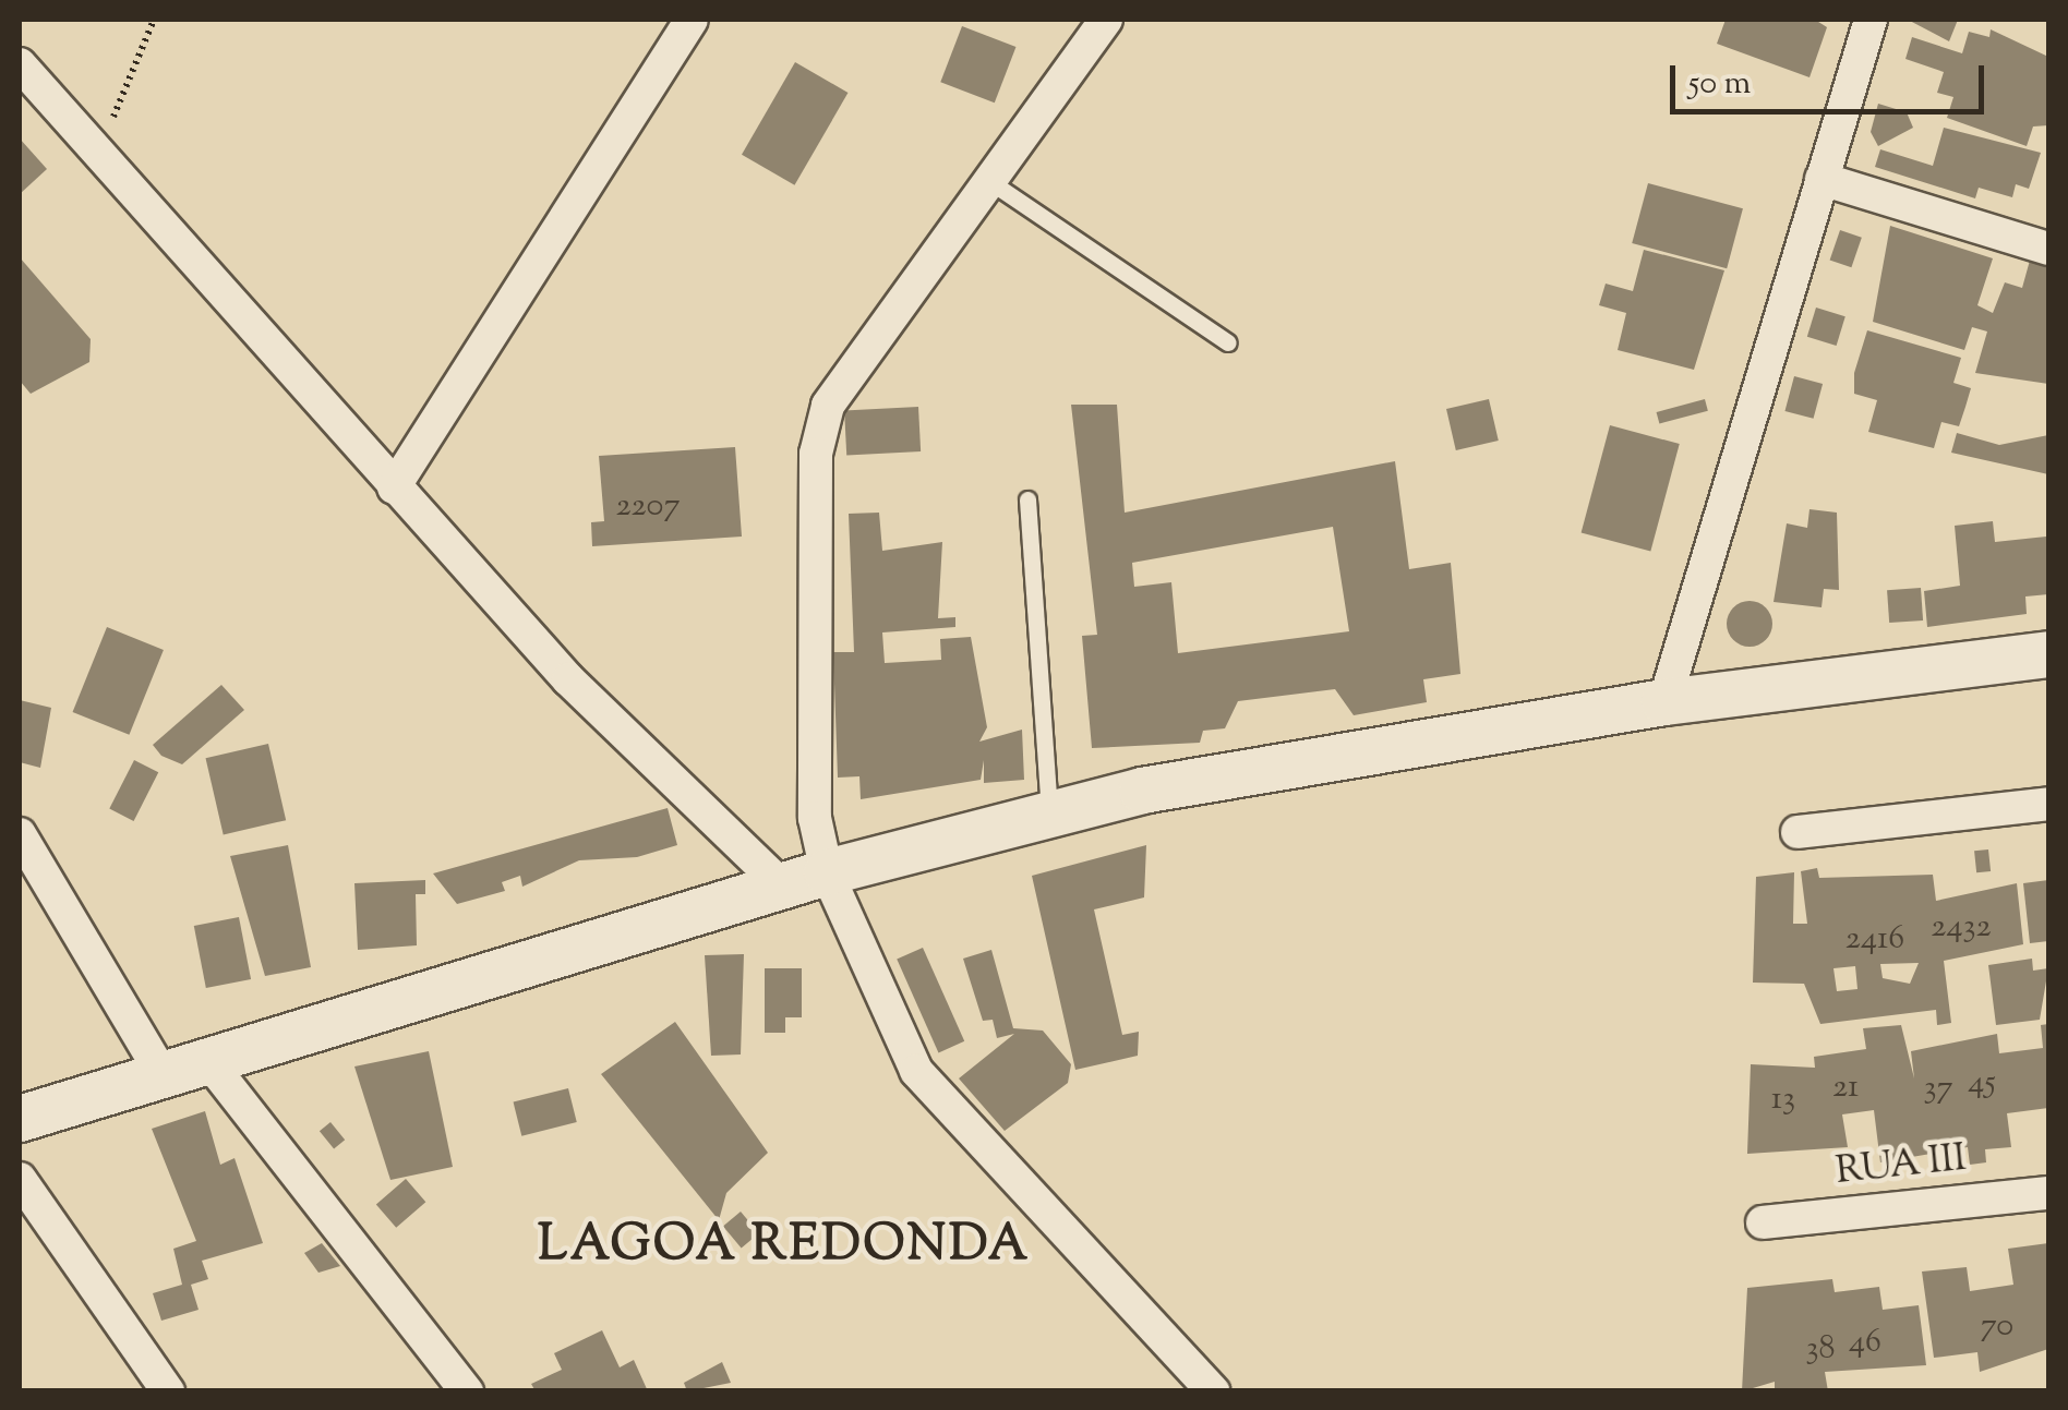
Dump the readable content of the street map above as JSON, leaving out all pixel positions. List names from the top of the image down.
{
  "streets": {
    "street": ["RUA III"]
  },
  "districts": ["LAGOA REDONDA"],
  "house_numbers": [
    "2207",
    "2432",
    "2416",
    "45",
    "21",
    "37",
    "13",
    "70",
    "46",
    "38"
  ],
  "scale_bar": "50 m"
}
